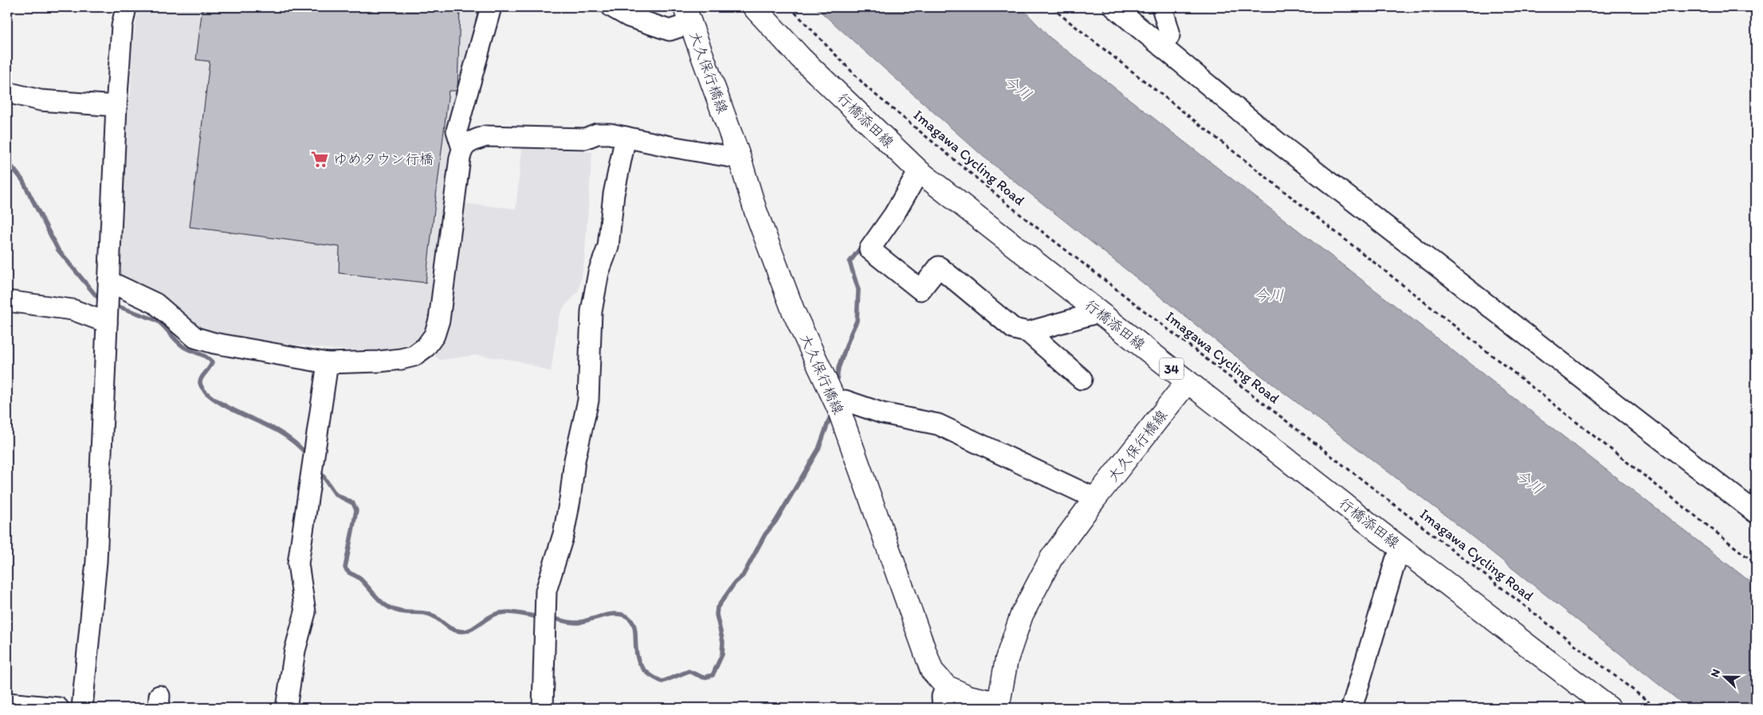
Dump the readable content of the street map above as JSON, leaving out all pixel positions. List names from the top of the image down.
{
  "streets": {
    "main road": ["大久保行橋線", "行橋添田線", "34"],
    "path": ["Imagawa Cycling Road"]
  },
  "crossings": [
    ["大久保行橋線", "行橋添田線"]
  ],
  "water": ["今川"],
  "places": {
    "supermarket": ["ゆめタウン行橋"]
  },
  "north": "left"
}
